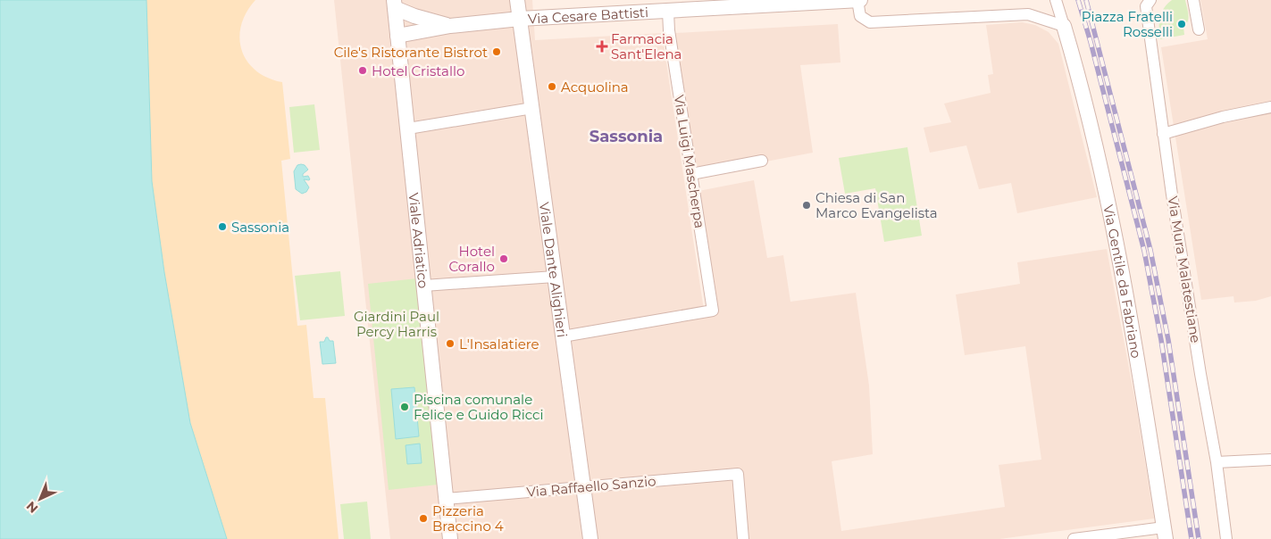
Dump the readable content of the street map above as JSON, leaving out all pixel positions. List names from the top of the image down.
{
  "streets": {
    "street": [
      "Via Cesare Battisti",
      "Via Luigi Mascherpa",
      "Viale Adriatico",
      "Viale Dante Alighieri",
      "Via Mura Malatestiane",
      "Via Gentile da Fabriano",
      "Via Raffaello Sanzio"
    ]
  },
  "crossings": [
    ["Via Cesare Battisti", "Via Luigi Mascherpa"],
    ["Via Cesare Battisti", "Viale Adriatico"],
    ["Via Cesare Battisti", "Viale Dante Alighieri"],
    ["Via Luigi Mascherpa", "Viale Dante Alighieri"],
    ["Viale Adriatico", "Via Raffaello Sanzio"],
    ["Viale Dante Alighieri", "Via Raffaello Sanzio"]
  ],
  "districts": ["Sassonia"],
  "parks": ["Giardini Paul Percy Harris"],
  "places": {
    "other": [
      "Piazza Fratelli Rosselli",
      "Cile's Ristorante Bistrot",
      "Hotel Cristallo",
      "Acquolina",
      "Chiesa di San Marco Evangelista",
      "Sassonia",
      "Hotel Corallo",
      "L'Insalatiere",
      "Piscina comunale Felice e Guido Ricci",
      "Pizzeria Braccino 4"
    ],
    "health": ["Farmacia Sant'Elena"]
  },
  "north": "bottom left"
}
